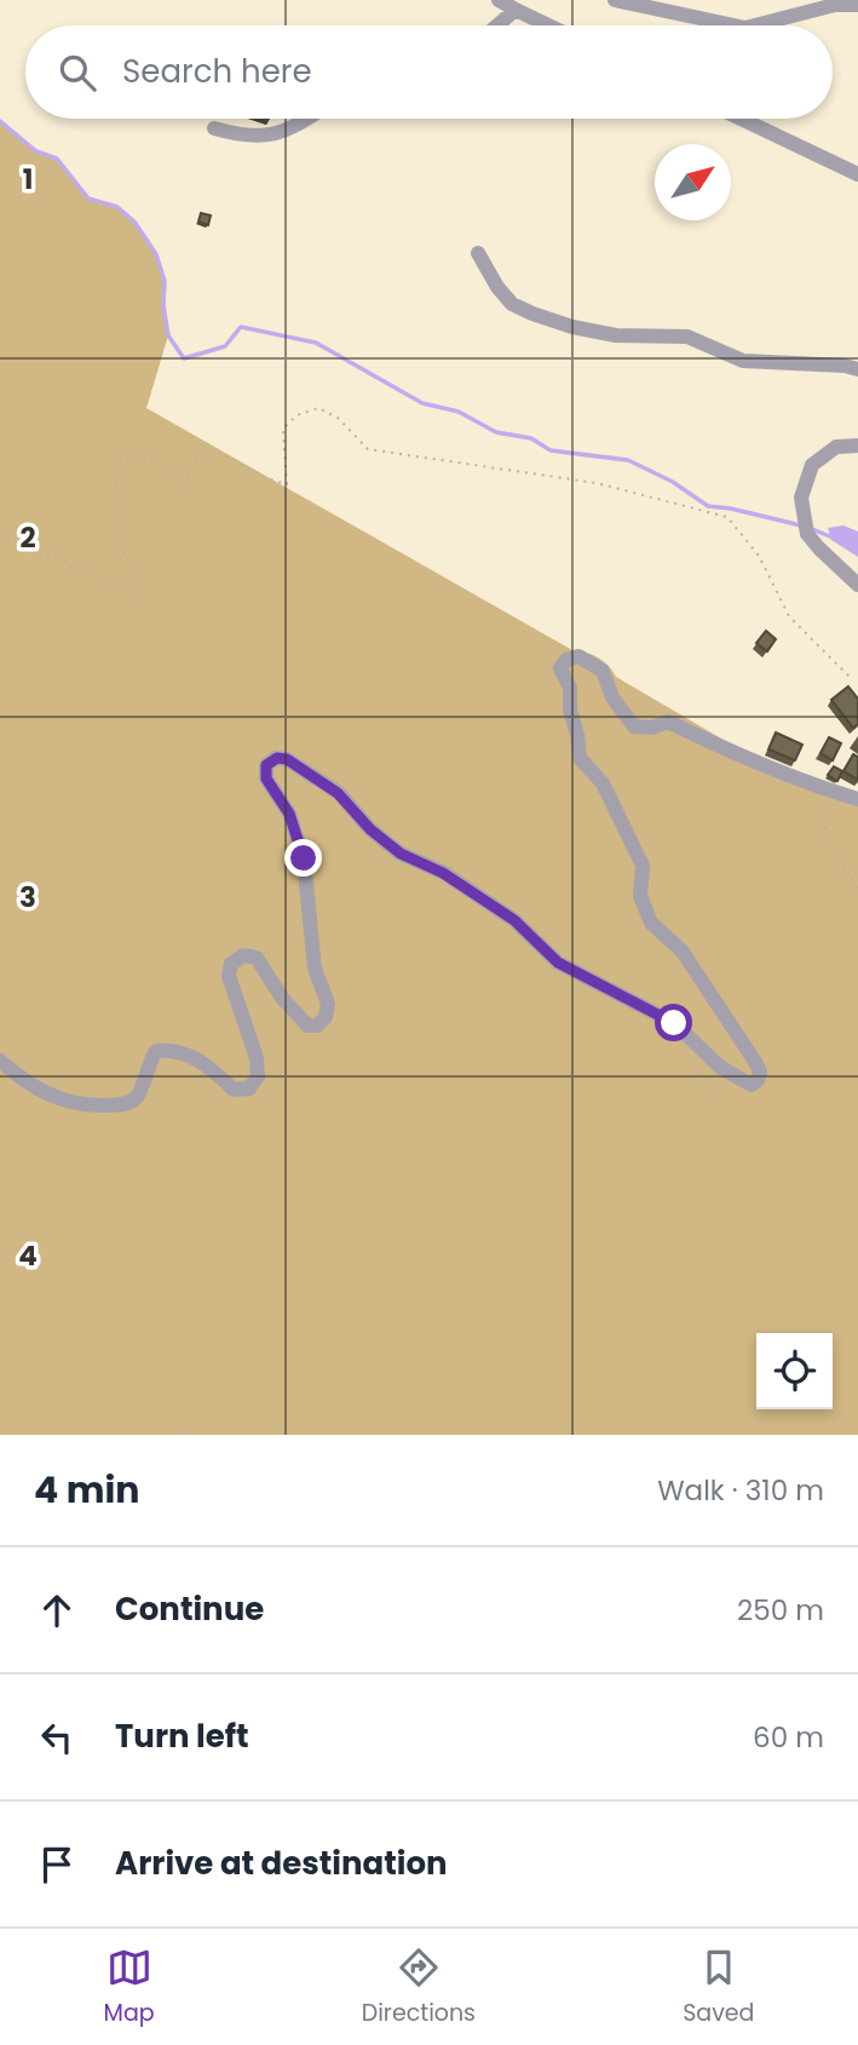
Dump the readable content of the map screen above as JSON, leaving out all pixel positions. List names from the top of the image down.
{
  "north": "top right",
  "page": {
    "search": "Search here",
    "heading": ["4 min", "Walk · 310 m"],
    "list": [
      ["Continue", "250 m"],
      ["Turn left", "60 m"],
      "Arrive at destination"
    ],
    "nav": ["Map", "Directions", "Saved"]
  },
  "grid": {
    "rows": [
      "1",
      "2",
      "3",
      "4"
    ]
  }
}
